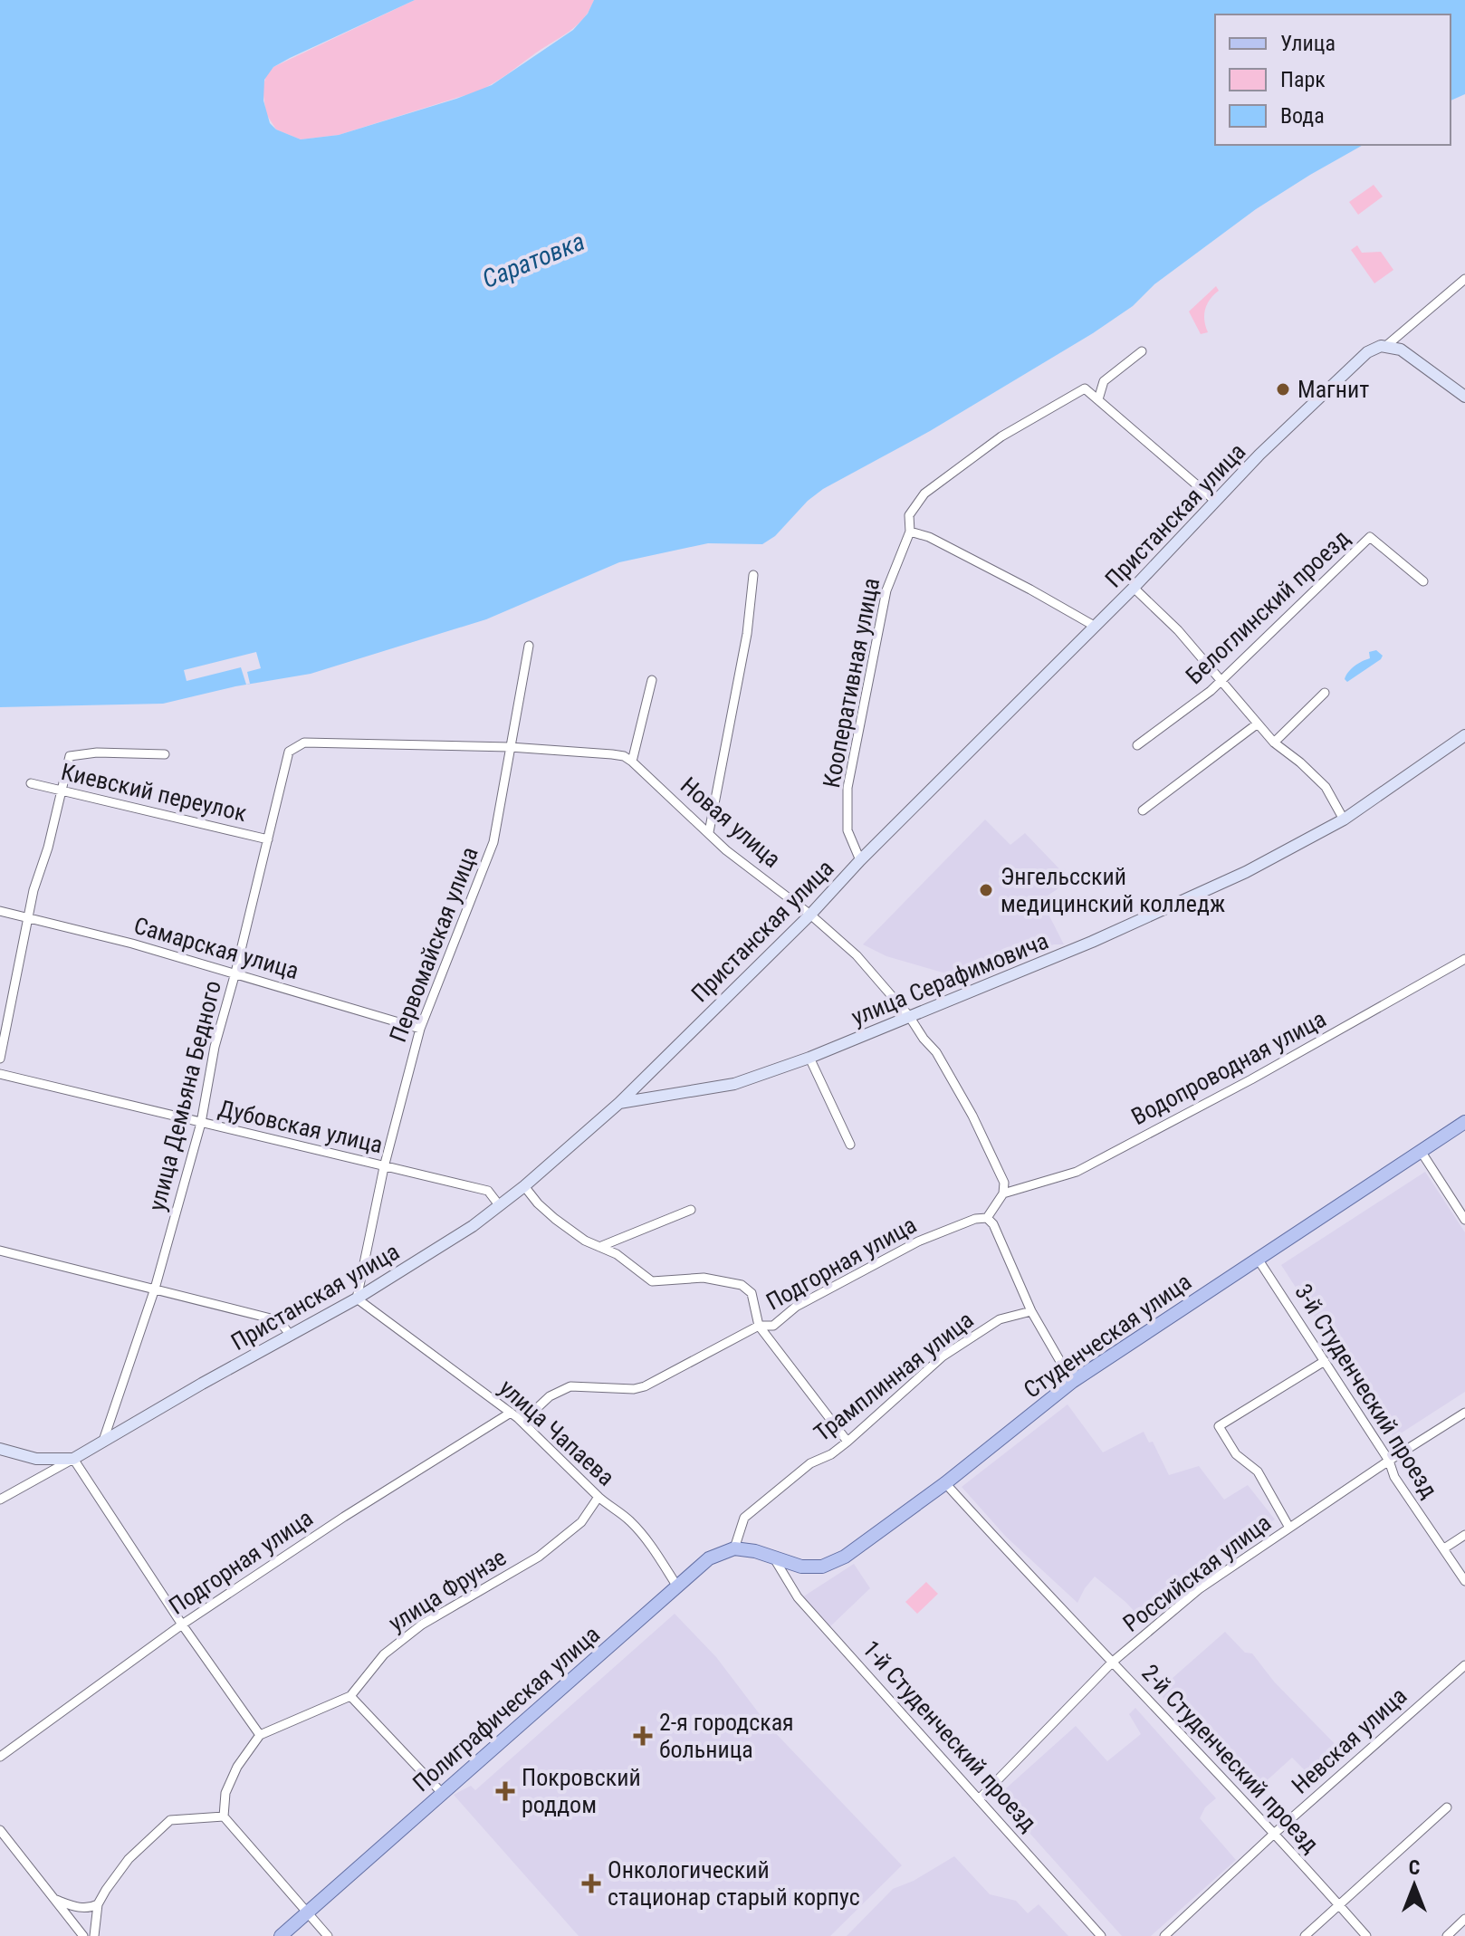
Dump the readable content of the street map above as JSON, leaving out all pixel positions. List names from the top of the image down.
{
  "streets": {
    "main road": ["Студенческая улица", "Полиграфическая улица"],
    "street": [
      "Пристанская улица",
      "Белоглинский проезд",
      "Кооперативная улица",
      "Киевский переулок",
      "Новая улица",
      "Первомайская улица",
      "Самарская улица",
      "улица Серафимовича",
      "Водопроводная улица",
      "улица Демьяна Бедного",
      "Дубовская улица",
      "Подгорная улица",
      "Трамплинная улица",
      "3-й Студенческий проезд",
      "улица Чапаева",
      "Российская улица",
      "улица Фрунзе",
      "1-й Студенческий проезд",
      "Невская улица",
      "2-й Студенческий проезд"
    ]
  },
  "crossings": [
    ["Пристанская улица", "Кооперативная улица"],
    ["Пристанская улица", "Новая улица"],
    ["Пристанская улица", "Первомайская улица"],
    ["Пристанская улица", "улица Серафимовича"],
    ["Пристанская улица", "улица Демьяна Бедного"],
    ["Пристанская улица", "Дубовская улица"],
    ["Пристанская улица", "улица Чапаева"],
    ["Киевский переулок", "улица Демьяна Бедного"],
    ["Новая улица", "Первомайская улица"],
    ["Новая улица", "улица Серафимовича"],
    ["Новая улица", "Водопроводная улица"],
    ["Новая улица", "улица Демьяна Бедного"],
    ["Первомайская улица", "Самарская улица"],
    ["Первомайская улица", "Дубовская улица"],
    ["Первомайская улица", "улица Чапаева"],
    ["Самарская улица", "улица Демьяна Бедного"],
    ["улица Демьяна Бедного", "Дубовская улица"],
    ["Подгорная улица", "улица Чапаева"],
    ["Студенческая улица", "3-й Студенческий проезд"],
    ["Студенческая улица", "1-й Студенческий проезд"],
    ["Студенческая улица", "2-й Студенческий проезд"],
    ["Трамплинная улица", "Полиграфическая улица"],
    ["3-й Студенческий проезд", "Российская улица"],
    ["улица Чапаева", "улица Фрунзе"],
    ["улица Чапаева", "Полиграфическая улица"],
    ["Российская улица", "1-й Студенческий проезд"],
    ["Российская улица", "2-й Студенческий проезд"],
    ["Невская улица", "2-й Студенческий проезд"]
  ],
  "water": ["Саратовка"],
  "places": {
    "other": ["Магнит", "Энгельсский медицинский колледж"],
    "health": ["2-я городская больница", "Покровский роддом", "Онкологический стационар старый корпус"]
  },
  "legend": ["Улица", "Парк", "Вода"],
  "north": "top"
}
